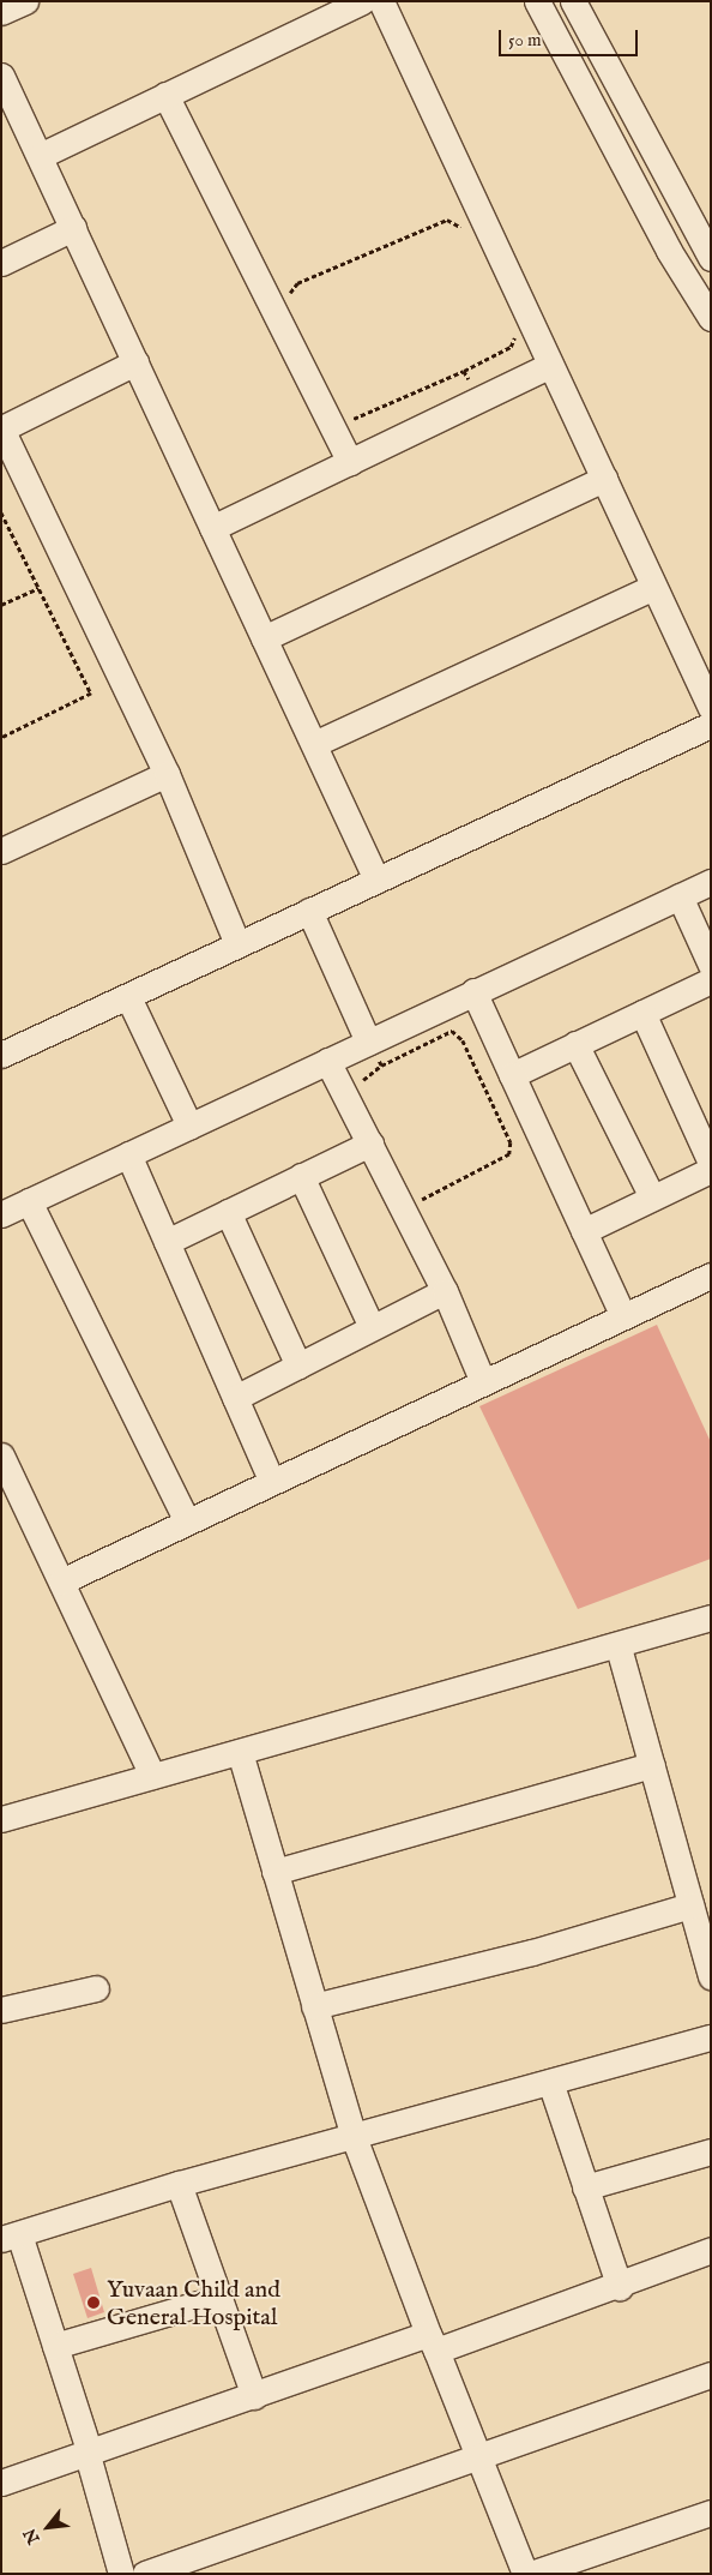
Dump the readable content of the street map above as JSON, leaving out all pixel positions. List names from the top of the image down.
{
  "places": ["Yuvaan Child and General Hospital"],
  "scale_bar": "50 m",
  "north": "bottom left"
}
